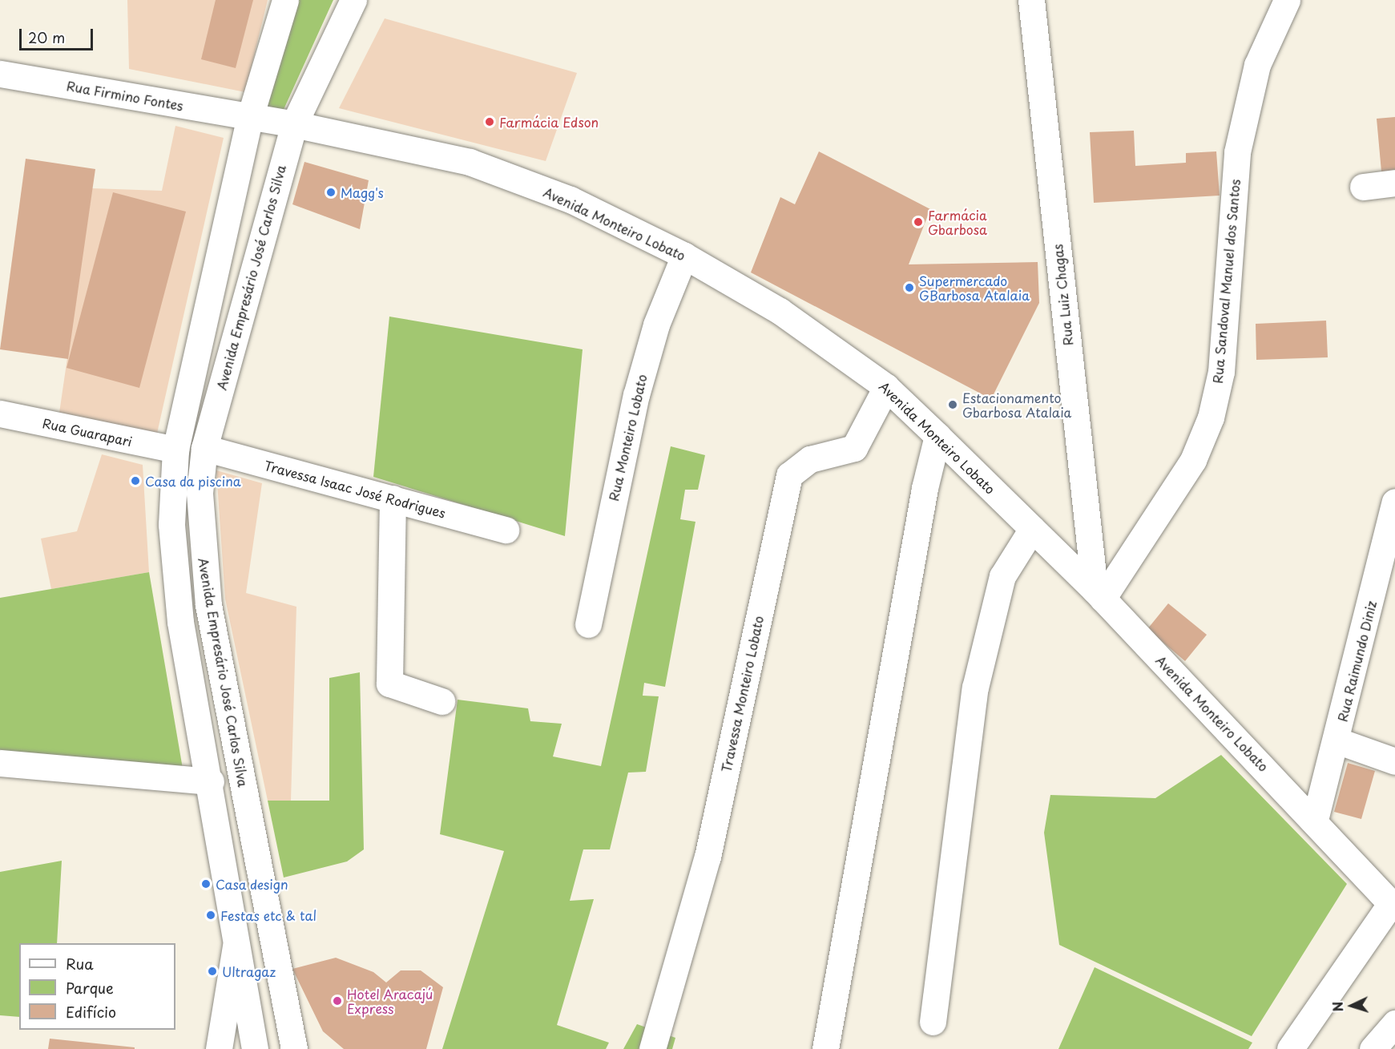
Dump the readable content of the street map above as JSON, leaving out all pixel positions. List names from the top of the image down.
{
  "streets": {
    "street": [
      "Rua Firmino Fontes",
      "Avenida Monteiro Lobato",
      "Avenida Empresário José Carlos Silva",
      "Rua Sandoval Manuel dos Santos",
      "Rua Luiz Chagas",
      "Rua Guarapari",
      "Rua Monteiro Lobato",
      "Travessa Isaac José Rodrigues",
      "Rua Raimundo Diniz",
      "Travessa Monteiro Lobato"
    ]
  },
  "crossings": [
    ["Rua Firmino Fontes", "Avenida Monteiro Lobato"],
    ["Avenida Monteiro Lobato", "Avenida Empresário José Carlos Silva"],
    ["Avenida Monteiro Lobato", "Rua Sandoval Manuel dos Santos"],
    ["Avenida Monteiro Lobato", "Rua Luiz Chagas"],
    ["Avenida Monteiro Lobato", "Rua Monteiro Lobato"],
    ["Avenida Monteiro Lobato", "Rua Raimundo Diniz"],
    ["Avenida Monteiro Lobato", "Travessa Monteiro Lobato"],
    ["Avenida Empresário José Carlos Silva", "Travessa Isaac José Rodrigues"],
    ["Rua Sandoval Manuel dos Santos", "Rua Luiz Chagas"]
  ],
  "places": [
    "Farmácia Edson",
    "Magg's",
    "Farmácia Gbarbosa",
    "Supermercado GBarbosa Atalaia",
    "Estacionamento Gbarbosa Atalaia",
    "Casa da piscina",
    "Casa design",
    "Festas etc & tal",
    "Ultragaz",
    "Hotel Aracajú Express"
  ],
  "legend": ["Rua", "Parque", "Edifício"],
  "scale_bar": "20 m",
  "north": "left"
}
